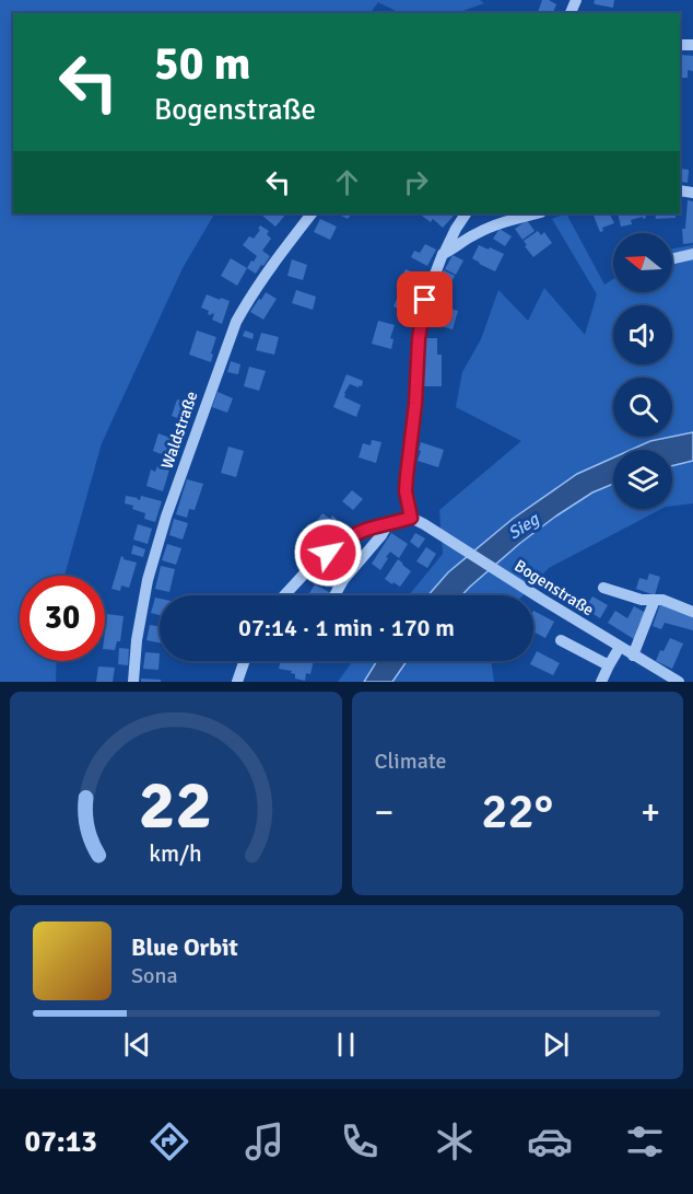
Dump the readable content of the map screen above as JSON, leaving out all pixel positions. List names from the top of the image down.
{
  "streets": {
    "street": ["Waldstraße", "Bogenstraße"]
  },
  "water": ["Sieg"],
  "north": "left",
  "page": {
    "turn": ["50 m", "Bogenstraße"],
    "limit": "30",
    "trip": "07:14 · 1 min · 170 m",
    "tile": "Climate",
    "heat": ["−", "22°", "+"],
    "song": ["Blue Orbit", "Sona"],
    "tabs": "07:13",
    "gauge": ["22", "km/h"]
  }
}
